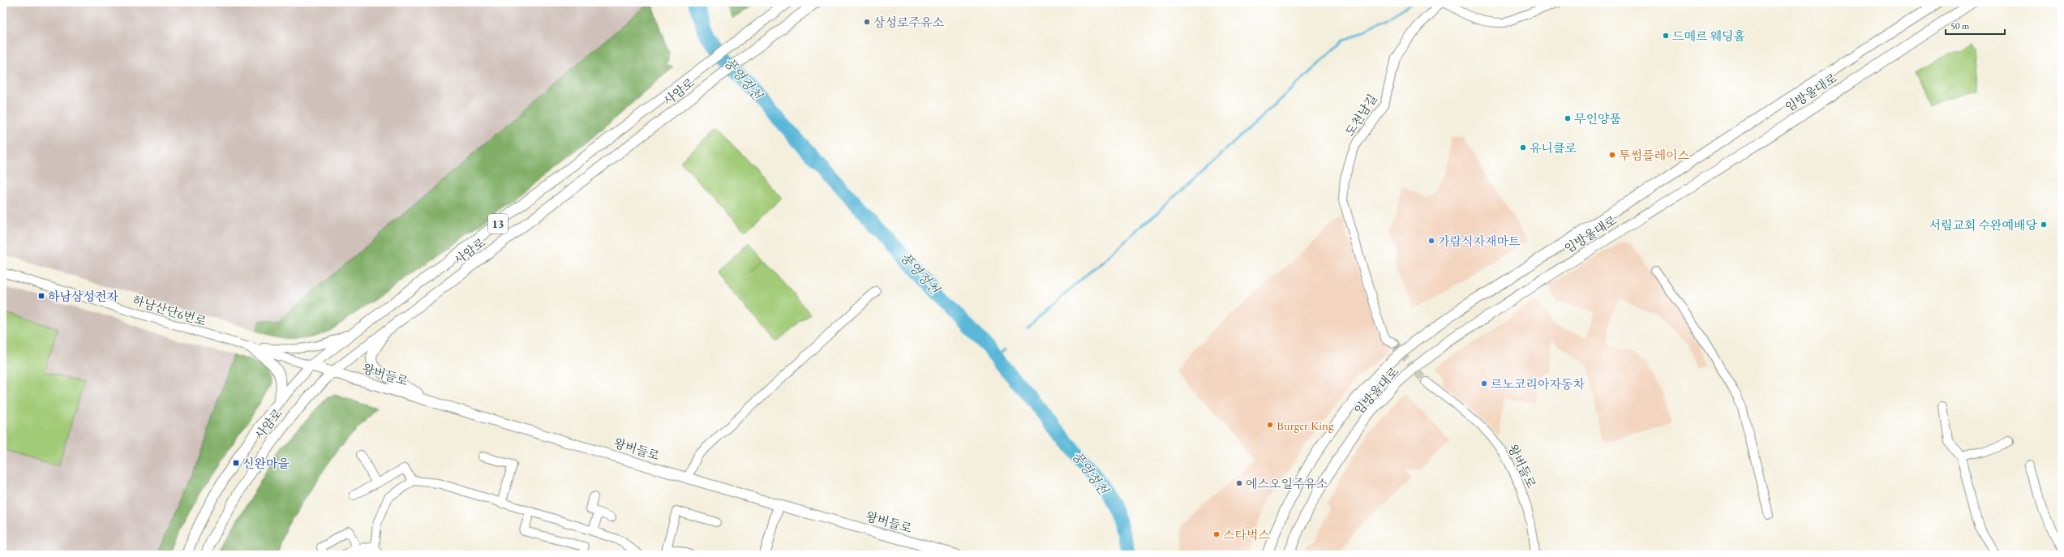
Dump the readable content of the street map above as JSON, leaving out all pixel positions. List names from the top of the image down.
{
  "streets": {
    "main road": [
      "사암로",
      "임방울대로",
      "13",
      "왕버들로"
    ],
    "street": ["도천남길", "하남산단6번로"]
  },
  "crossings": [
    ["사암로", "하남산단6번로"],
    ["사암로", "왕버들로"],
    ["하남산단6번로", "왕버들로"]
  ],
  "water": ["풍영정천"],
  "places": {
    "other": [
      "삼성로주유소",
      "드메르 웨딩홀",
      "무인양품",
      "유니클로",
      "투썸플레이스",
      "서림교회 수완예배당",
      "가람식자재마트",
      "르노코리아자동차",
      "Burger King",
      "에스오일주유소",
      "스타벅스"
    ],
    "transit": ["하남삼성전자", "신완마을"]
  },
  "scale_bar": "50 m"
}
